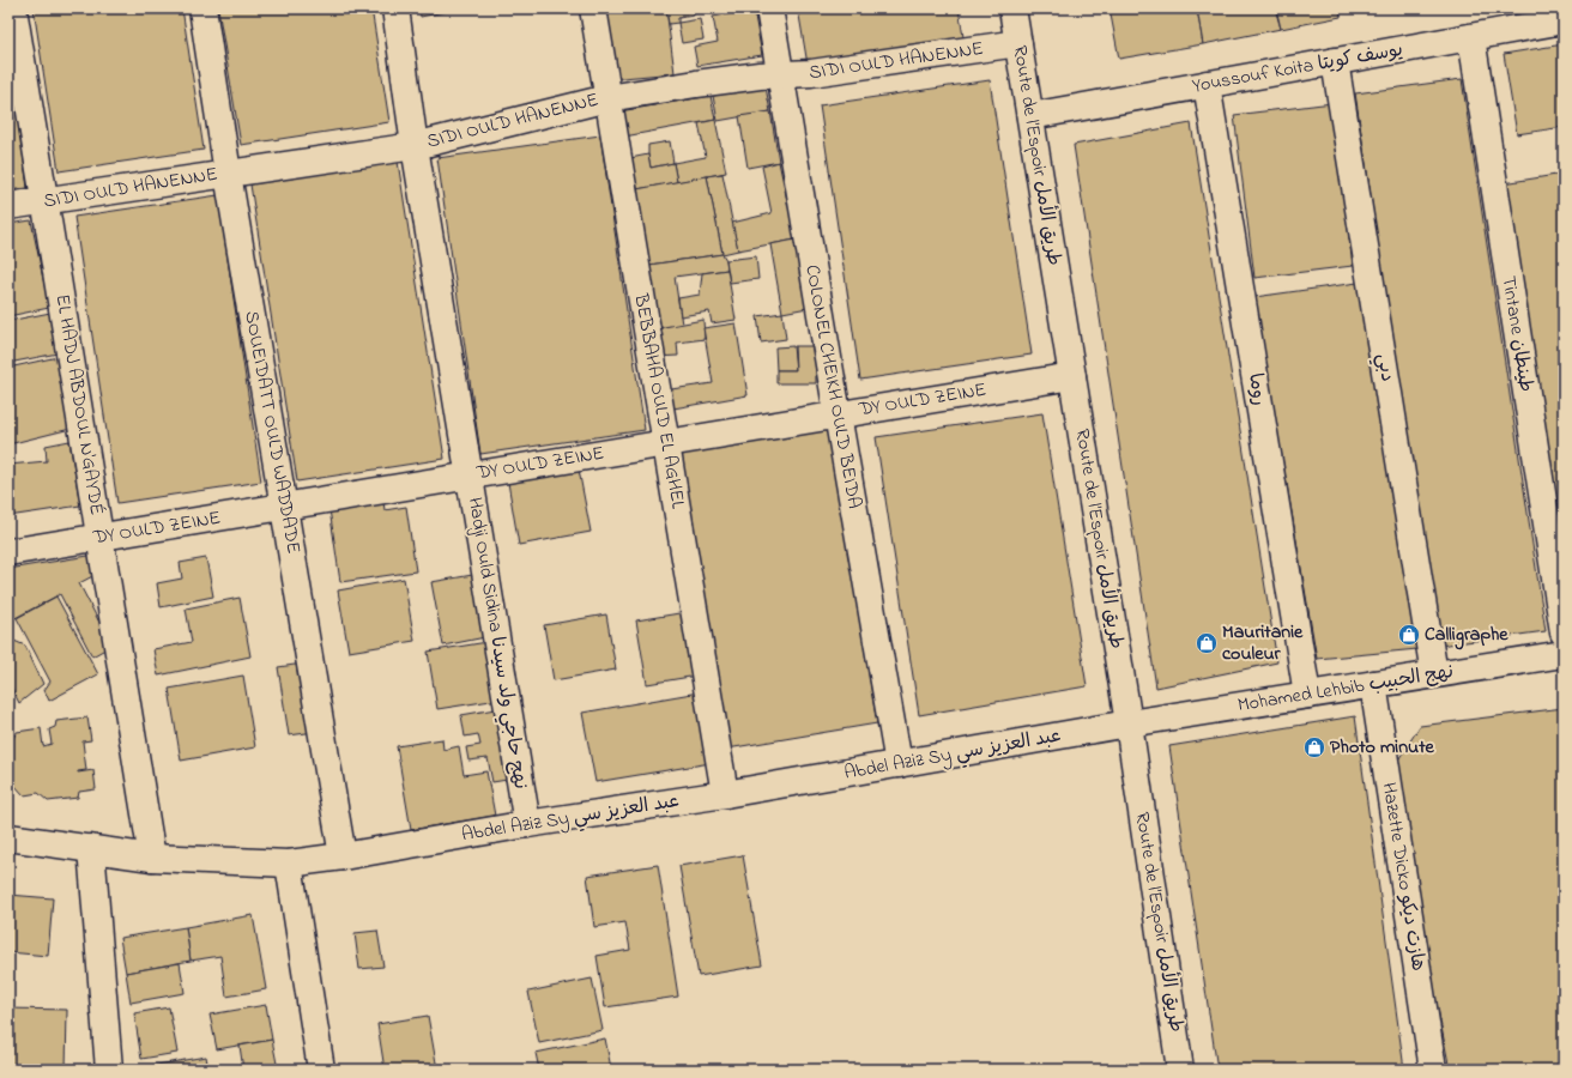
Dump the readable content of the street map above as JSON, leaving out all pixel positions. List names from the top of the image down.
{
  "streets": {
    "street": [
      "SIDI OULD HANENNE",
      "Youssouf Koita يوسف كويتا",
      "Route de l’Espoir طريق الأمل",
      "Tintane طينطان",
      "دبي",
      "COLONEL CHEIKH OULD BEIDA",
      "روما",
      "DY OULD ZEINE",
      "BEBBAHA OULD EL AGHEL",
      "EL HADJ ABDOUL N'GAYDÉ",
      "SOUEIDATT OULD WADDADE",
      "Hadji Ould Sidina نهج حاجي ولد سيدنا",
      "Mohamed Lehbib نهج الحبيب",
      "Abdel Aziz Sy عبد العزيز سي",
      "Hazette Dicko هازت ديكو"
    ]
  },
  "crossings": [
    ["SIDI OULD HANENNE", "Route de l’Espoir طريق الأمل"],
    ["SIDI OULD HANENNE", "COLONEL CHEIKH OULD BEIDA"],
    ["SIDI OULD HANENNE", "BEBBAHA OULD EL AGHEL"],
    ["SIDI OULD HANENNE", "EL HADJ ABDOUL N'GAYDÉ"],
    ["SIDI OULD HANENNE", "SOUEIDATT OULD WADDADE"],
    ["SIDI OULD HANENNE", "Hadji Ould Sidina نهج حاجي ولد سيدنا"],
    ["Youssouf Koita يوسف كويتا", "Route de l’Espoir طريق الأمل"],
    ["Youssouf Koita يوسف كويتا", "Tintane طينطان"],
    ["Youssouf Koita يوسف كويتا", "دبي"],
    ["Youssouf Koita يوسف كويتا", "روما"],
    ["Route de l’Espoir طريق الأمل", "DY OULD ZEINE"],
    ["Route de l’Espoir طريق الأمل", "Mohamed Lehbib نهج الحبيب"],
    ["Route de l’Espoir طريق الأمل", "Abdel Aziz Sy عبد العزيز سي"],
    ["دبي", "Mohamed Lehbib نهج الحبيب"],
    ["COLONEL CHEIKH OULD BEIDA", "DY OULD ZEINE"],
    ["COLONEL CHEIKH OULD BEIDA", "Abdel Aziz Sy عبد العزيز سي"],
    ["روما", "Mohamed Lehbib نهج الحبيب"],
    ["DY OULD ZEINE", "BEBBAHA OULD EL AGHEL"],
    ["DY OULD ZEINE", "EL HADJ ABDOUL N'GAYDÉ"],
    ["DY OULD ZEINE", "SOUEIDATT OULD WADDADE"],
    ["DY OULD ZEINE", "Hadji Ould Sidina نهج حاجي ولد سيدنا"],
    ["BEBBAHA OULD EL AGHEL", "Abdel Aziz Sy عبد العزيز سي"],
    ["EL HADJ ABDOUL N'GAYDÉ", "Abdel Aziz Sy عبد العزيز سي"],
    ["SOUEIDATT OULD WADDADE", "Abdel Aziz Sy عبد العزيز سي"],
    ["Hadji Ould Sidina نهج حاجي ولد سيدنا", "Abdel Aziz Sy عبد العزيز سي"],
    ["Mohamed Lehbib نهج الحبيب", "Abdel Aziz Sy عبد العزيز سي"],
    ["Mohamed Lehbib نهج الحبيب", "Hazette Dicko هازت ديكو"]
  ],
  "places": {
    "shop": ["Calligraphe", "Mauritanie couleur", "Photo minute"]
  }
}
